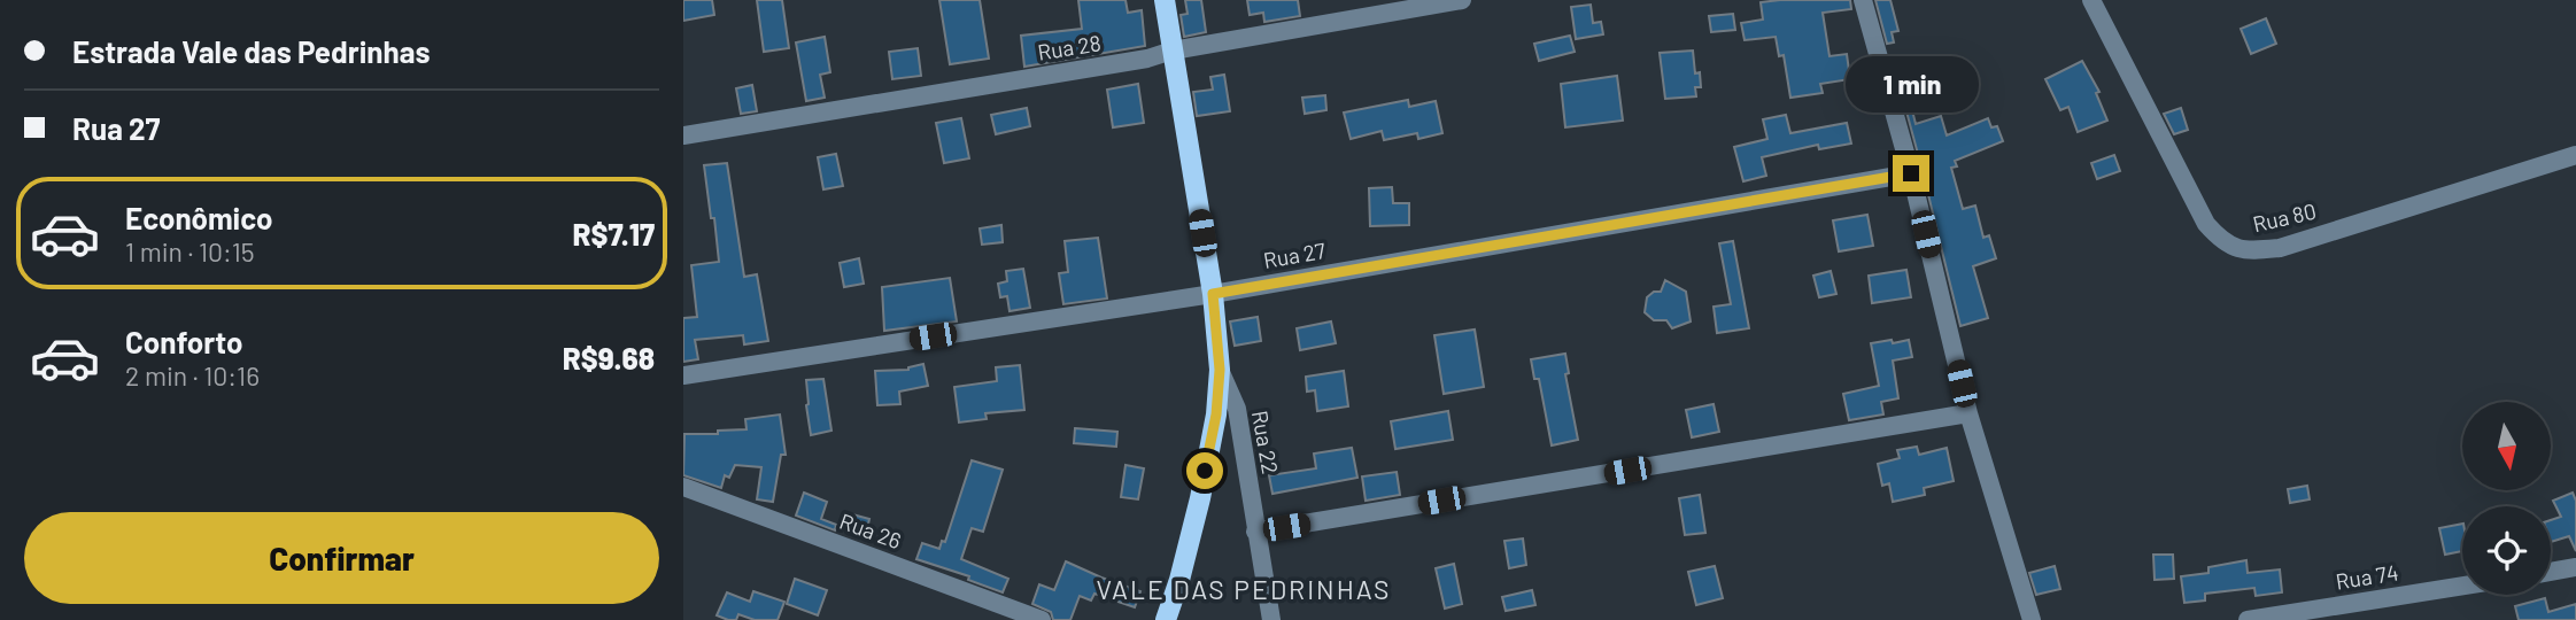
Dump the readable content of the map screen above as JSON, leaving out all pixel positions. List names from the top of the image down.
{
  "streets": {
    "street": [
      "Rua 28",
      "Rua 80",
      "Rua 27",
      "Rua 22",
      "Rua 26",
      "Rua 74"
    ]
  },
  "districts": ["VALE DAS PEDRINHAS"],
  "north": "bottom",
  "page": {
    "banner": ["Estrada Vale das Pedrinhas", "Rua 27"],
    "bubble": "1 min",
    "list": [
      {
        "name": "Econômico",
        "note": "1 min · 10:15",
        "value": "R$7.17"
      },
      {
        "name": "Conforto",
        "note": "2 min · 10:16",
        "value": "R$9.68"
      }
    ],
    "buttons": "Confirmar"
  }
}
